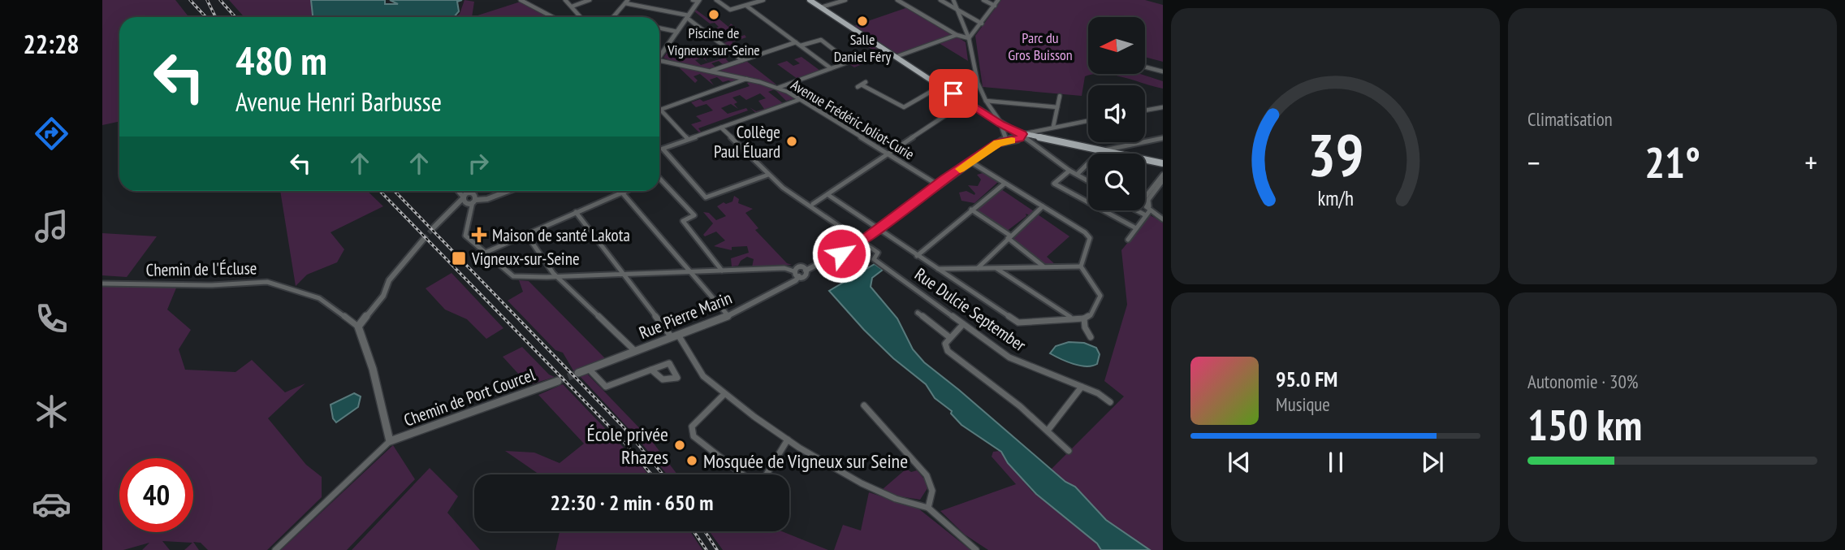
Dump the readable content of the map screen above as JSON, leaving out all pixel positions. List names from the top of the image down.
{
  "streets": {
    "street": [
      "Avenue Frédéric Joliot-Curie",
      "Chemin de l'Écluse",
      "Rue Dulcie September",
      "Rue Pierre Marin",
      "Chemin de Port Courcel"
    ]
  },
  "crossings": [
    ["Rue Dulcie September", "Rue Pierre Marin"]
  ],
  "parks": ["Parc du Gros Buisson"],
  "places": {
    "other": [
      "Piscine de Vigneux-sur-Seine",
      "Salle Daniel Féry",
      "Collège Paul Éluard",
      "École privée Rhazes",
      "Mosquée de Vigneux sur Seine"
    ],
    "health": ["Maison de santé Lakota"],
    "transit": ["Vigneux-sur-Seine"]
  },
  "north": "left",
  "page": {
    "tabs": "22:28",
    "tile": [
      "Climatisation",
      ["Autonomie · 30%", "150 km"]
    ],
    "turn": ["480 m", "Avenue Henri Barbusse"],
    "heat": ["−", "21°", "+"],
    "song": ["95.0 FM", "Musique"],
    "limit": "40",
    "trip": "22:30 · 2 min · 650 m",
    "gauge": ["39", "km/h"]
  }
}
